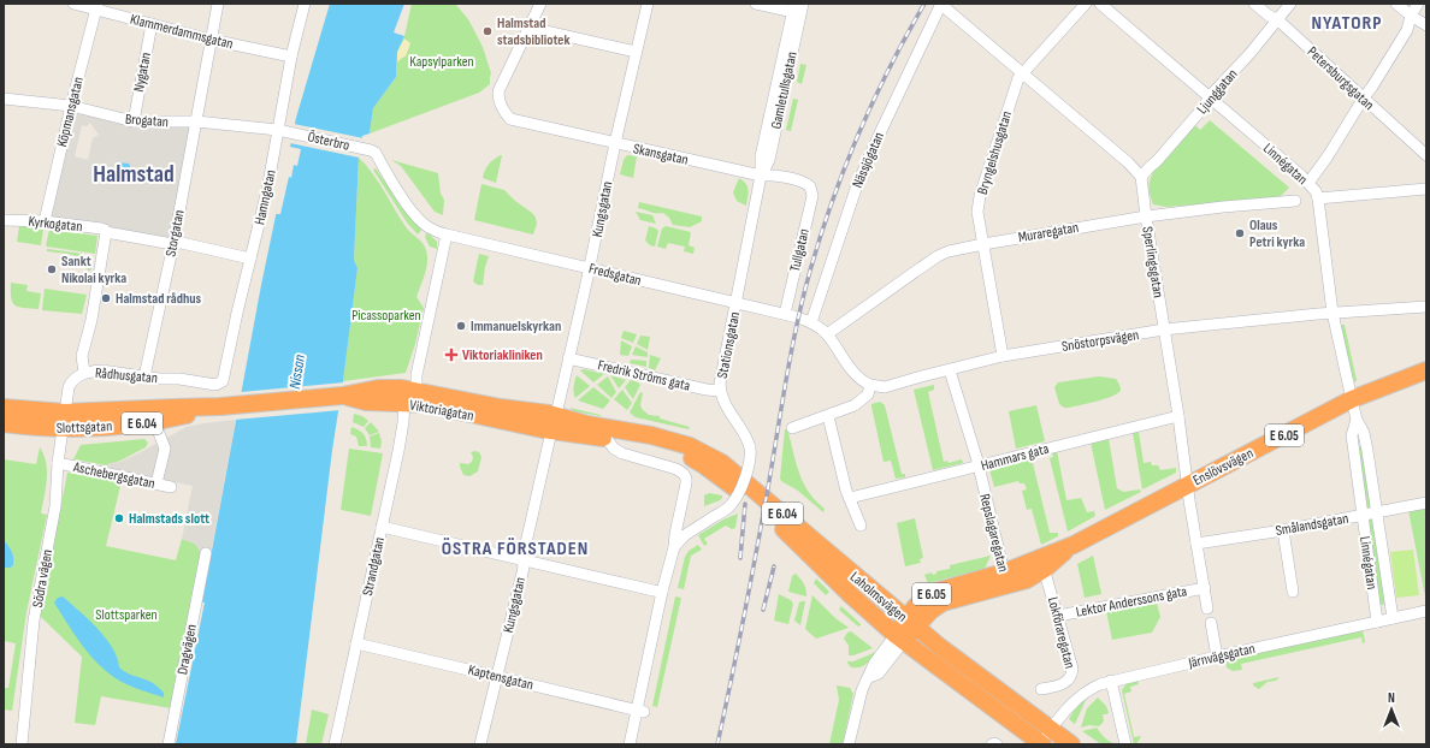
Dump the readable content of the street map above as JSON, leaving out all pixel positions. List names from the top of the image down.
{
  "streets": {
    "highway": [
      "Viktoriagatan",
      "E 6.04",
      "Slottsgatan",
      "E 6.05",
      "Enslövsvägen",
      "Laholmsvägen"
    ],
    "street": [
      "Klammerdammsgatan",
      "Nygatan",
      "Petersburgsgatan",
      "Gamletullsgatan",
      "Ljunggatan",
      "Köpmansgatan",
      "Brogatan",
      "Österbro",
      "Bryngelshusgatan",
      "Skansgatan",
      "Nässjögatan",
      "Linnégatan",
      "Hamngatan",
      "Kungsgatan",
      "Kyrkogatan",
      "Muraregatan",
      "Storgatan",
      "Tullgatan",
      "Sperlingsgatan",
      "Fredsgatan",
      "Snöstorpsvägen",
      "Stationsgatan",
      "Rådhusgatan",
      "Fredrik Ströms gata",
      "Hammars gata",
      "Aschebergsgatan",
      "Smålandsgatan",
      "Repslagaregatan",
      "Strandgatan",
      "Södra vägen",
      "Lektor Anderssons gata",
      "Lokföraregatan",
      "Dragvägen",
      "Järnvägsgatan",
      "Kaptensgatan"
    ]
  },
  "crossings": [
    ["Klammerdammsgatan", "Nygatan"],
    ["Klammerdammsgatan", "Köpmansgatan"],
    ["Klammerdammsgatan", "Hamngatan"],
    ["Klammerdammsgatan", "Storgatan"],
    ["Nygatan", "Brogatan"],
    ["Petersburgsgatan", "Ljunggatan"],
    ["Gamletullsgatan", "Skansgatan"],
    ["Gamletullsgatan", "Fredsgatan"],
    ["Gamletullsgatan", "Stationsgatan"],
    ["Ljunggatan", "Linnégatan"],
    ["Ljunggatan", "Sperlingsgatan"],
    ["Köpmansgatan", "Brogatan"],
    ["Köpmansgatan", "Kyrkogatan"],
    ["Brogatan", "Österbro"],
    ["Brogatan", "Hamngatan"],
    ["Brogatan", "Storgatan"],
    ["Österbro", "Fredsgatan"],
    ["Bryngelshusgatan", "Muraregatan"],
    ["Bryngelshusgatan", "Snöstorpsvägen"],
    ["Skansgatan", "Kungsgatan"],
    ["Skansgatan", "Tullgatan"],
    ["Nässjögatan", "Fredsgatan"],
    ["Linnégatan", "Snöstorpsvägen"],
    ["Linnégatan", "Enslövsvägen"],
    ["Linnégatan", "Smålandsgatan"],
    ["Linnégatan", "Järnvägsgatan"],
    ["Hamngatan", "Rådhusgatan"],
    ["Kungsgatan", "Fredsgatan"],
    ["Kungsgatan", "Fredrik Ströms gata"],
    ["Kungsgatan", "Viktoriagatan"],
    ["Kungsgatan", "Kaptensgatan"],
    ["Kyrkogatan", "Storgatan"],
    ["Muraregatan", "Sperlingsgatan"],
    ["Muraregatan", "Fredsgatan"],
    ["Storgatan", "Rådhusgatan"],
    ["Tullgatan", "Fredsgatan"],
    ["Sperlingsgatan", "Snöstorpsvägen"],
    ["Sperlingsgatan", "Hammars gata"],
    ["Sperlingsgatan", "Enslövsvägen"],
    ["Sperlingsgatan", "Smålandsgatan"],
    ["Sperlingsgatan", "Lektor Anderssons gata"],
    ["Fredsgatan", "Snöstorpsvägen"],
    ["Fredsgatan", "Stationsgatan"],
    ["Fredsgatan", "Strandgatan"],
    ["Snöstorpsvägen", "Repslagaregatan"],
    ["Stationsgatan", "Fredrik Ströms gata"],
    ["Stationsgatan", "Viktoriagatan"],
    ["Rådhusgatan", "Slottsgatan"],
    ["Rådhusgatan", "Södra vägen"],
    ["Viktoriagatan", "Slottsgatan"],
    ["Viktoriagatan", "Strandgatan"],
    ["Viktoriagatan", "Laholmsvägen"],
    ["Slottsgatan", "Södra vägen"],
    ["Hammars gata", "Repslagaregatan"],
    ["Enslövsvägen", "Repslagaregatan"],
    ["Enslövsvägen", "Laholmsvägen"],
    ["Enslövsvägen", "Lokföraregatan"],
    ["Aschebergsgatan", "Södra vägen"],
    ["Strandgatan", "Kaptensgatan"],
    ["Laholmsvägen", "Järnvägsgatan"],
    ["Lektor Anderssons gata", "Lokföraregatan"]
  ],
  "districts": ["NYATORP", "Halmstad", "ÖSTRA FÖRSTADEN"],
  "water": ["Nissan"],
  "parks": ["Kapsylparken", "Picassoparken", "Slottsparken"],
  "places": {
    "other": [
      "Halmstad stadsbibliotek",
      "Olaus Petri kyrka",
      "Sankt Nikolai kyrka",
      "Halmstad rådhus",
      "Immanuelskyrkan",
      "Halmstads slott"
    ],
    "health": ["Viktoriakliniken"]
  },
  "north": "top"
}
